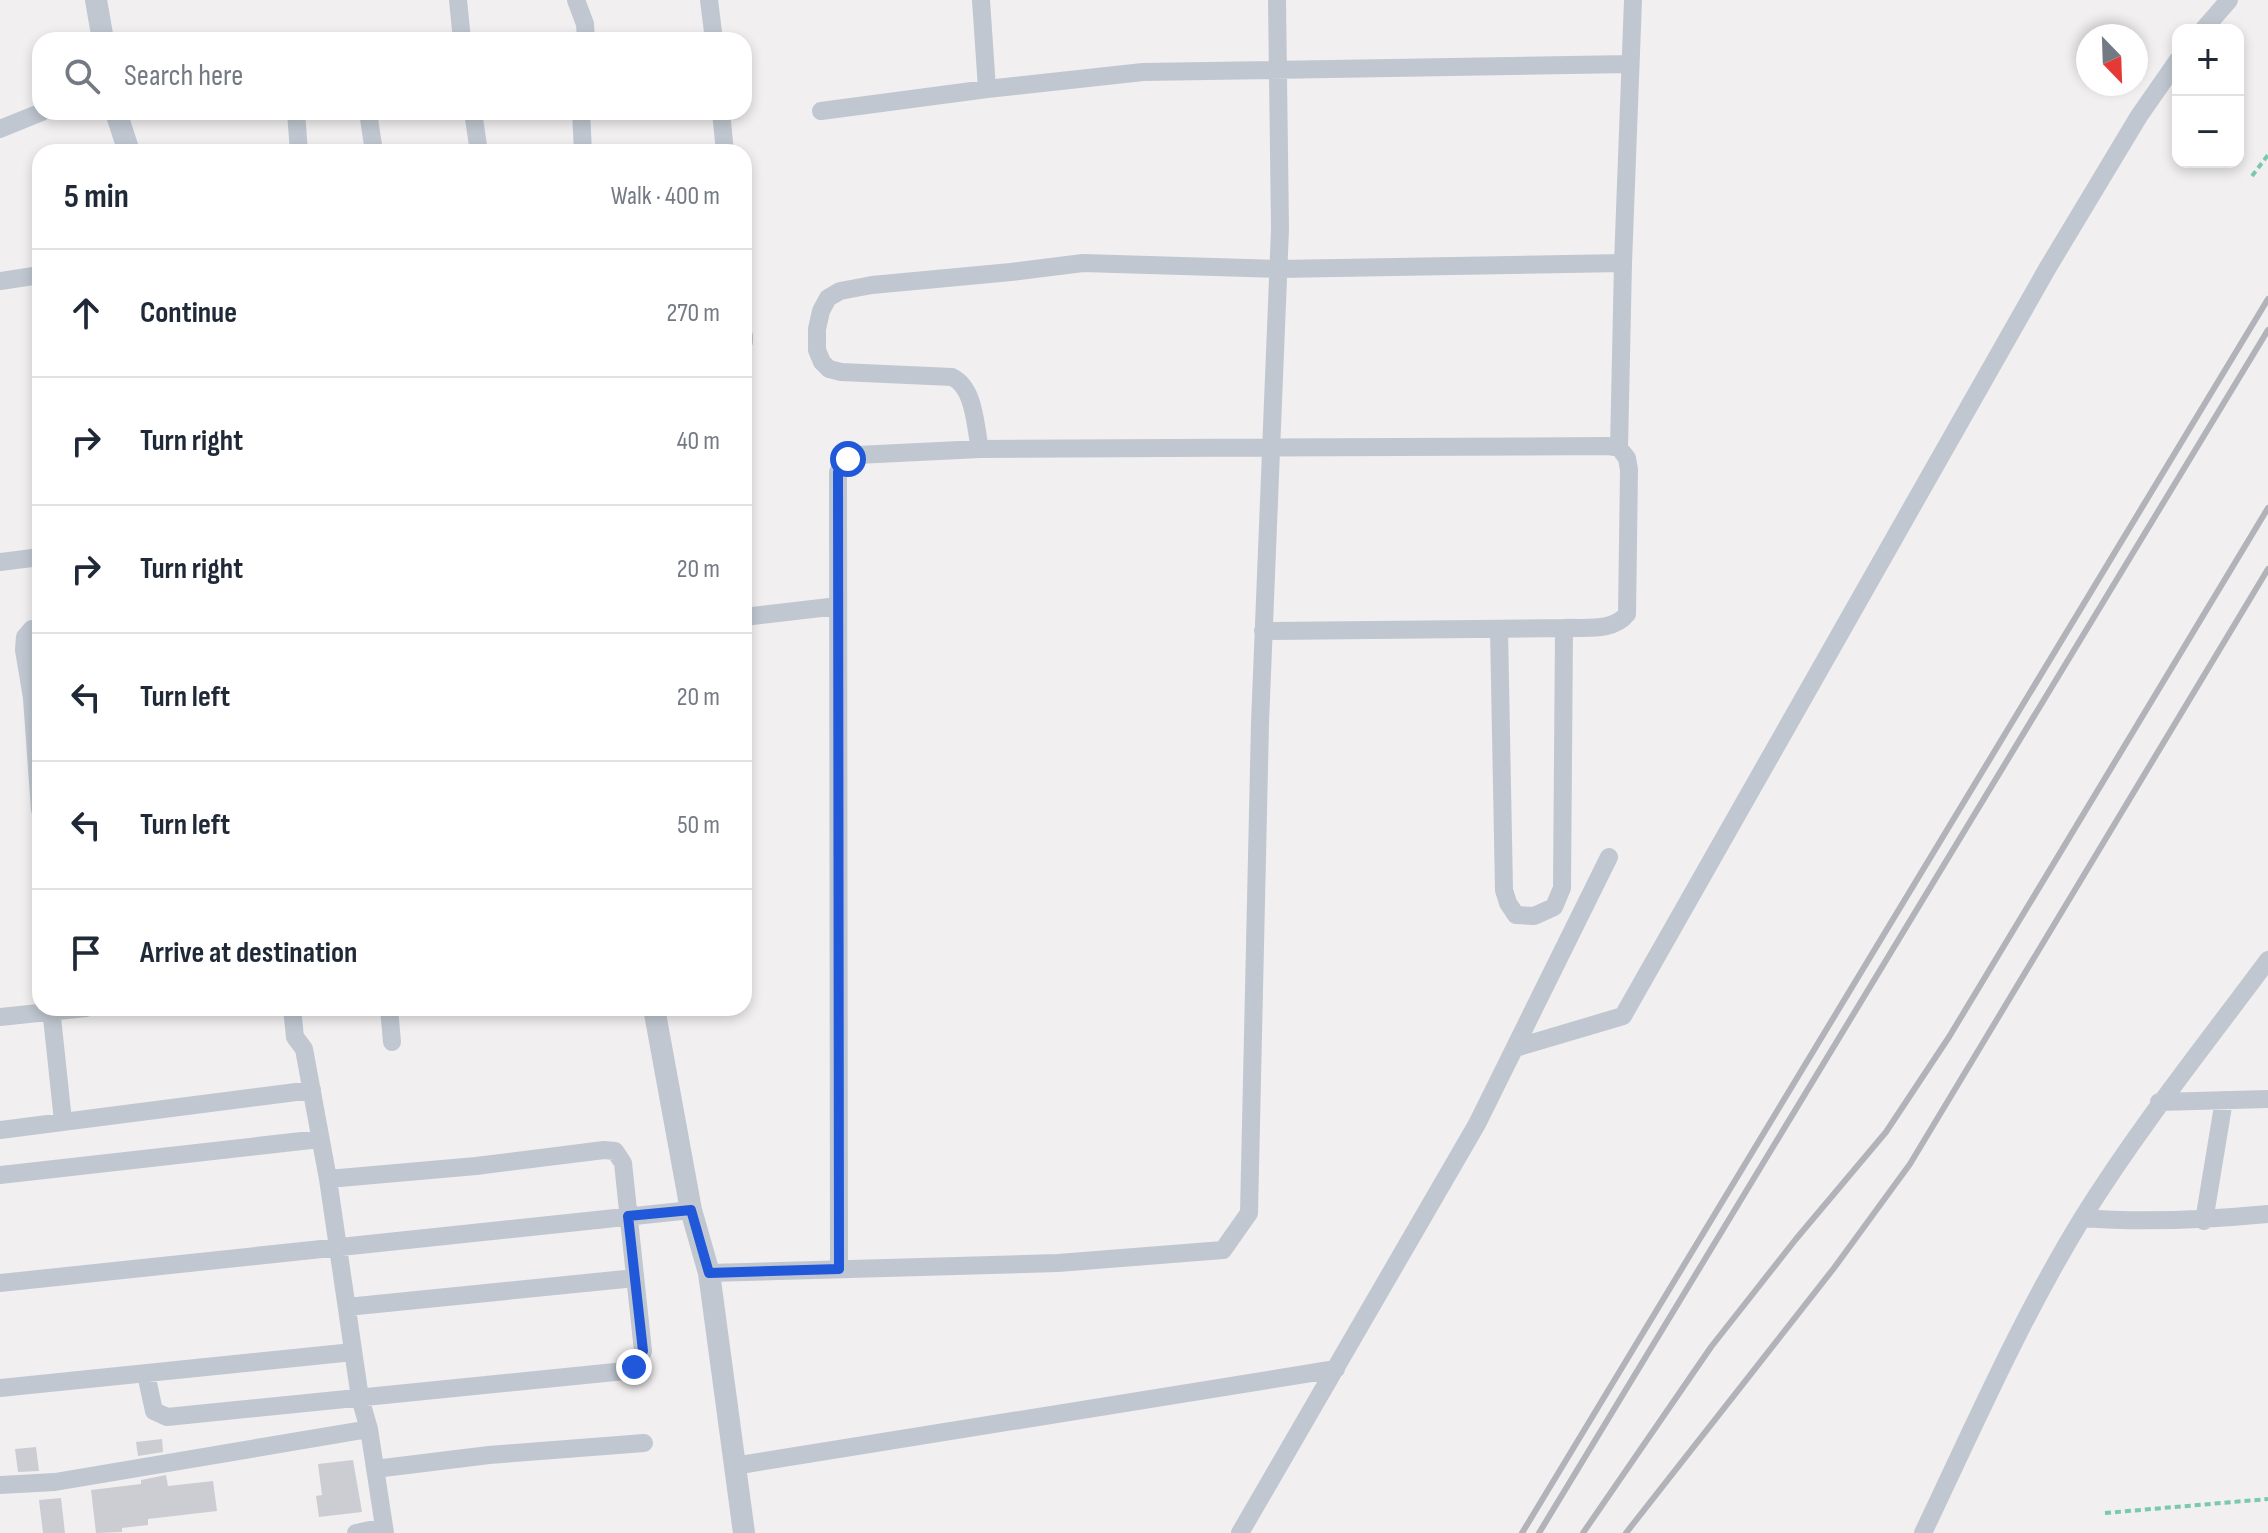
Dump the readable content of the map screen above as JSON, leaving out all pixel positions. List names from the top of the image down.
{
  "north": "bottom right",
  "page": {
    "map_buttons": ["+", "−"],
    "search": "Search here",
    "heading": ["5 min", "Walk · 400 m"],
    "list": [
      ["Continue", "270 m"],
      ["Turn right", "40 m"],
      ["Turn right", "20 m"],
      ["Turn left", "20 m"],
      ["Turn left", "50 m"],
      "Arrive at destination"
    ]
  }
}
